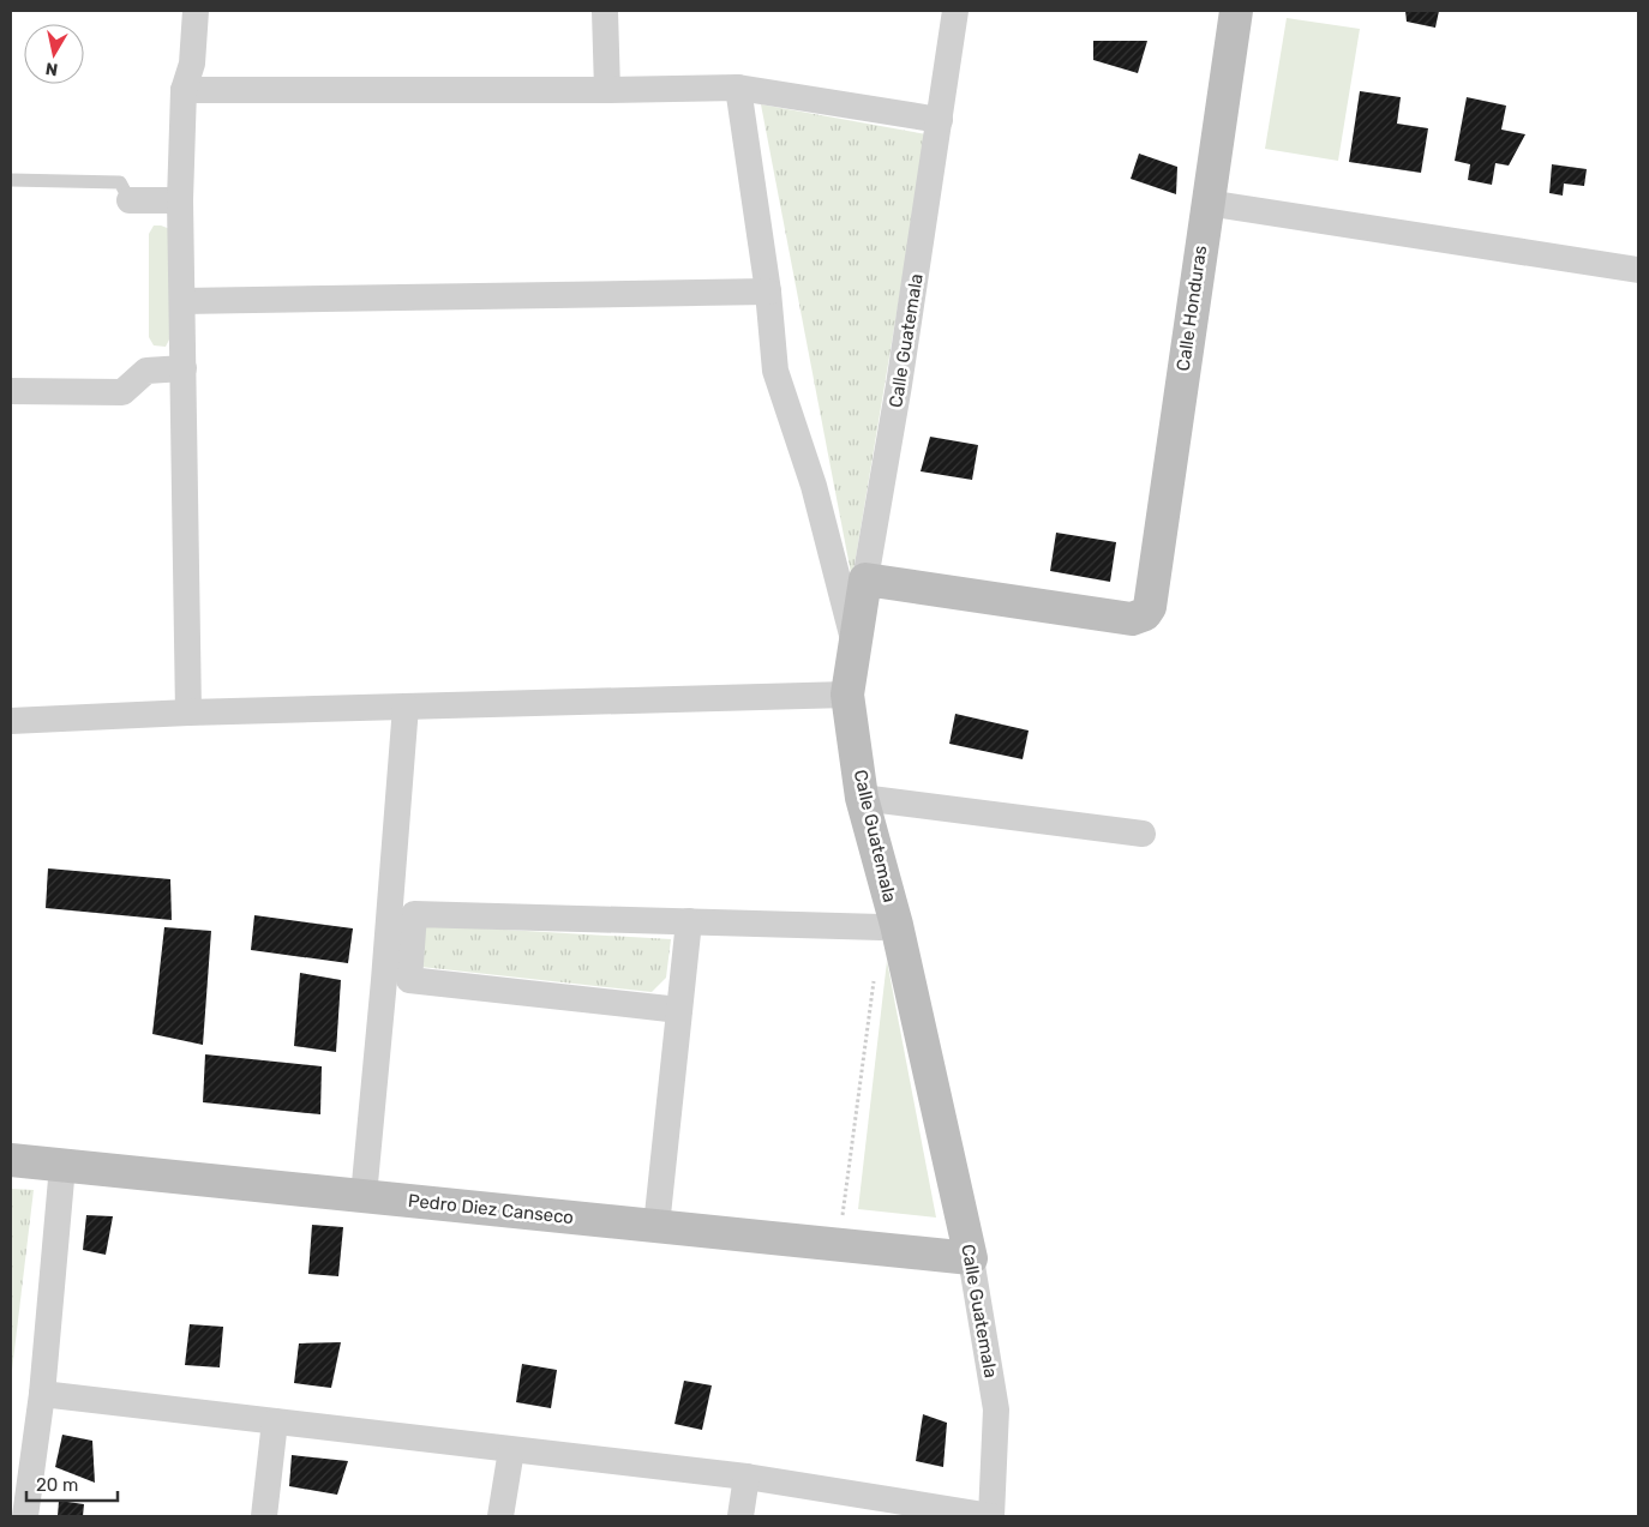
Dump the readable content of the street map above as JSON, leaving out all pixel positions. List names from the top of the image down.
{
  "streets": {
    "street": ["Calle Honduras", "Calle Guatemala", "Pedro Diez Canseco"]
  },
  "crossings": [
    ["Calle Honduras", "Calle Guatemala"],
    ["Calle Guatemala", "Pedro Diez Canseco"]
  ],
  "scale_bar": "20 m",
  "north": "bottom"
}
